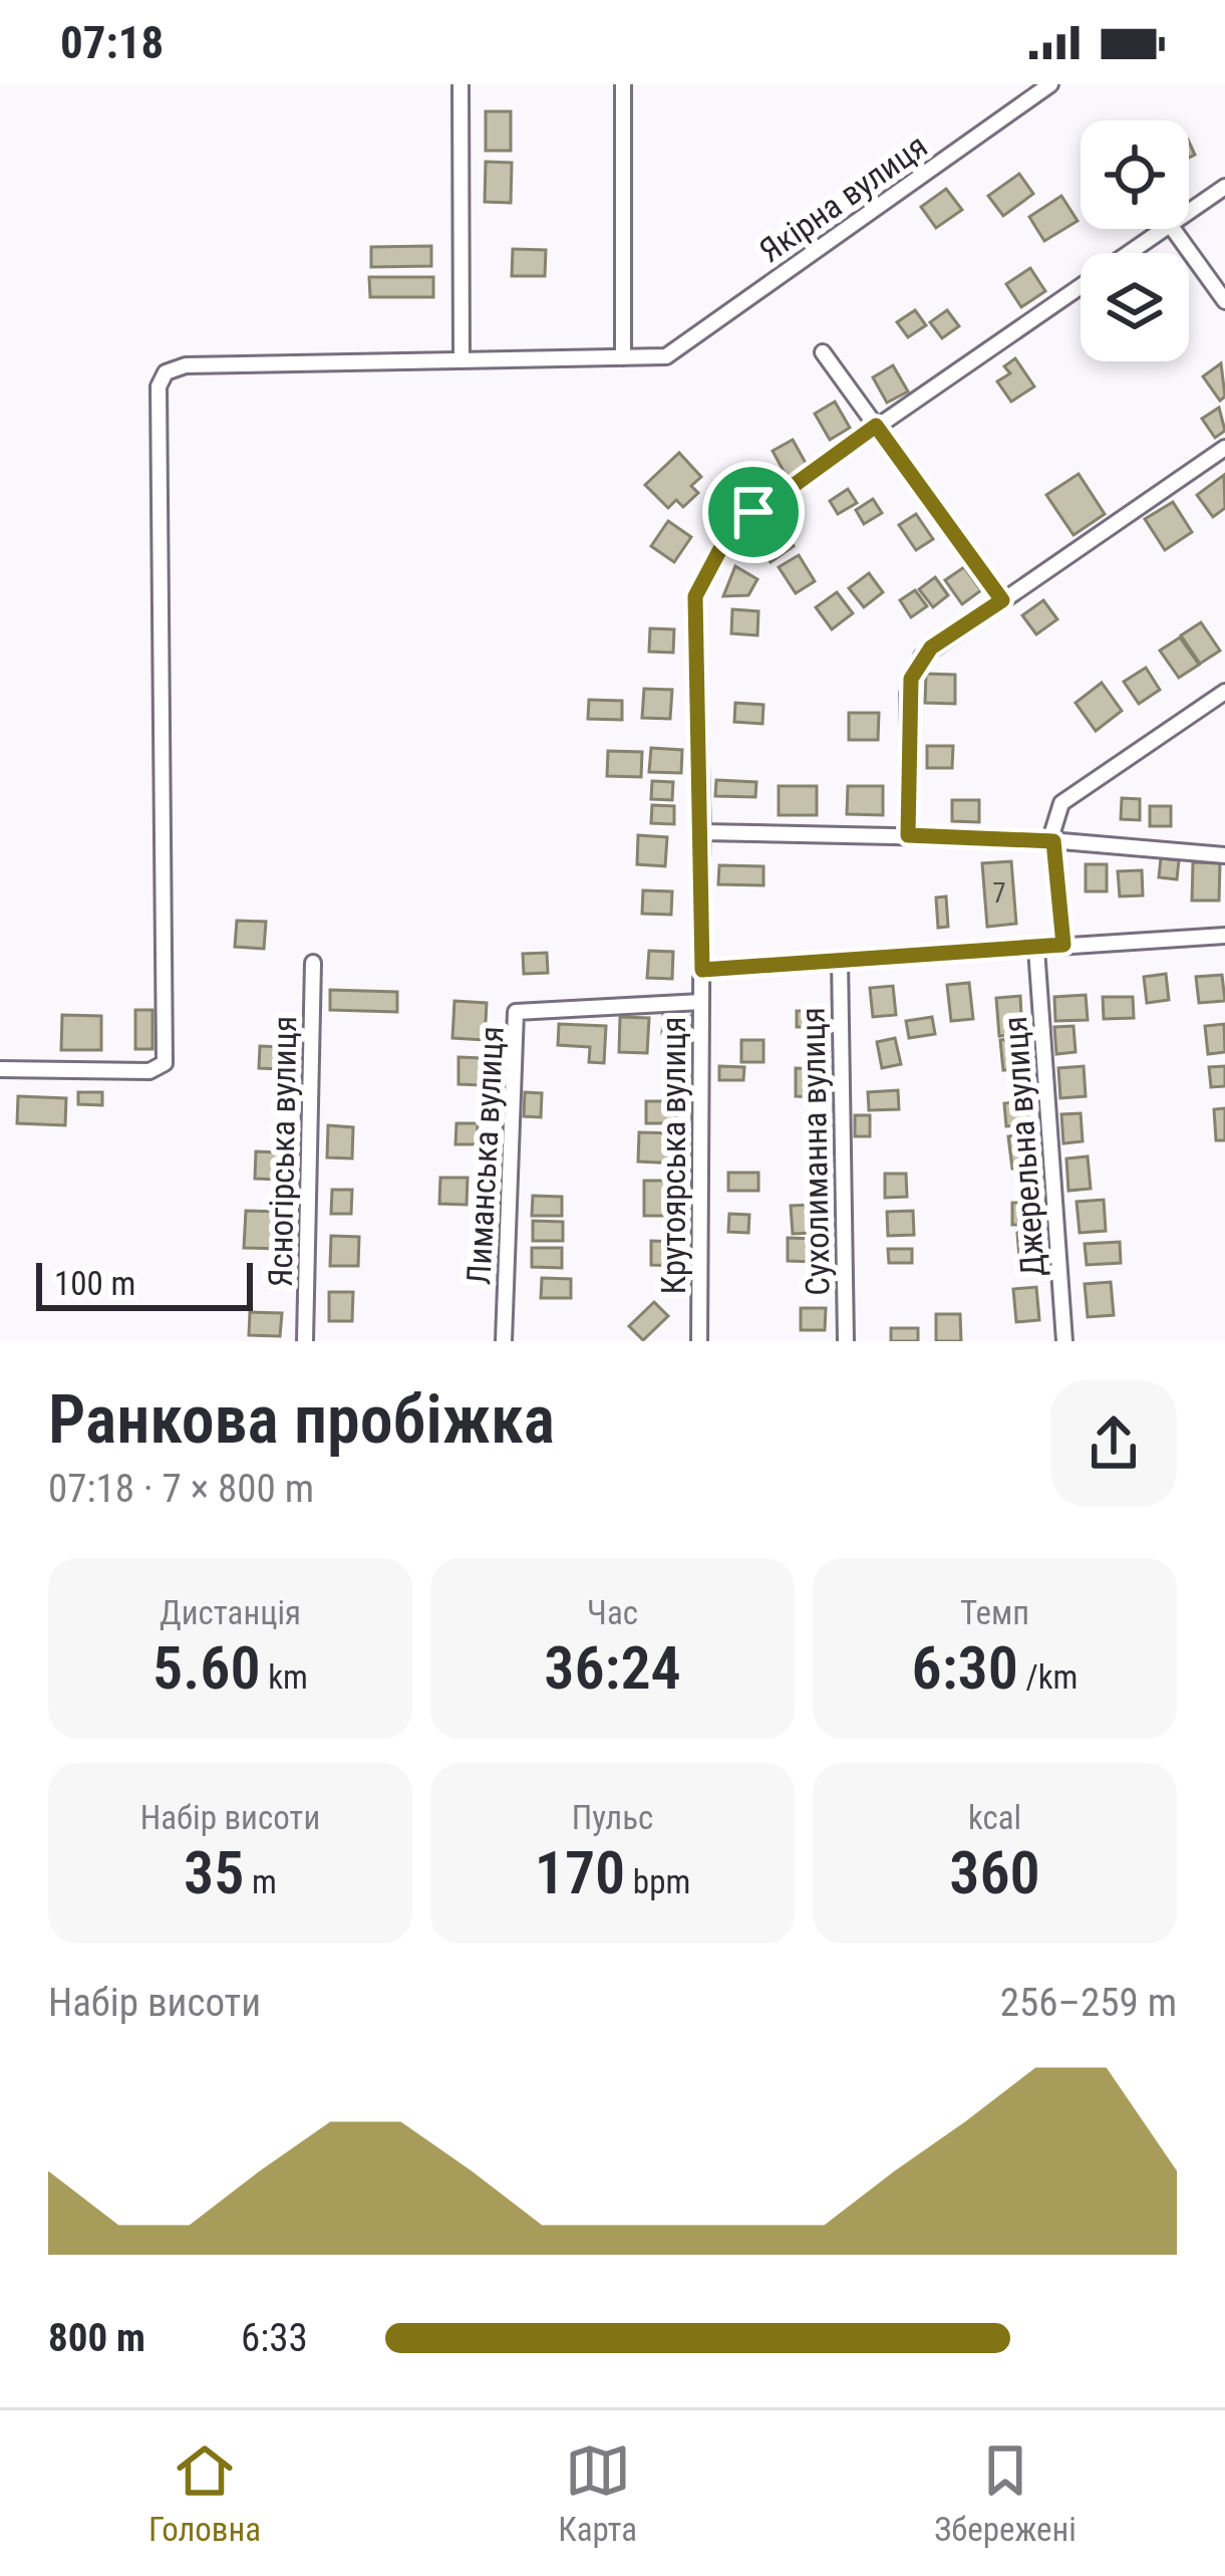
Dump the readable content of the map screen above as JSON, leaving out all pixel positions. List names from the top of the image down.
{
  "streets": {
    "street": [
      "Якірна вулиця",
      "Джерельна вулиця",
      "Ясногірська вулиця",
      "Сухолиманна вулиця",
      "Лиманська вулиця",
      "Крутоярська вулиця"
    ]
  },
  "crossings": [
    ["Лиманська вулиця", "Крутоярська вулиця"]
  ],
  "house_numbers": ["7"],
  "scale_bar": "100 m",
  "page": {
    "status": "07:18",
    "scale": "100 m",
    "heading": ["Ранкова пробіжка", "07:18 · 7 × 800 m"],
    "stats": [
      ["Дистанція", "5.60 km"],
      ["Час", "36:24"],
      ["Темп", "6:30 /km"],
      ["Набір висоти", "35 m"],
      ["Пульс", "170 bpm"],
      ["kcal", "360"]
    ],
    "chart": ["Набір висоти", "256–259 m"],
    "list": [
      {
        "name": "800 m",
        "note": "6:33"
      }
    ],
    "tabs": ["Головна", "Карта", "Збережені"]
  }
}
